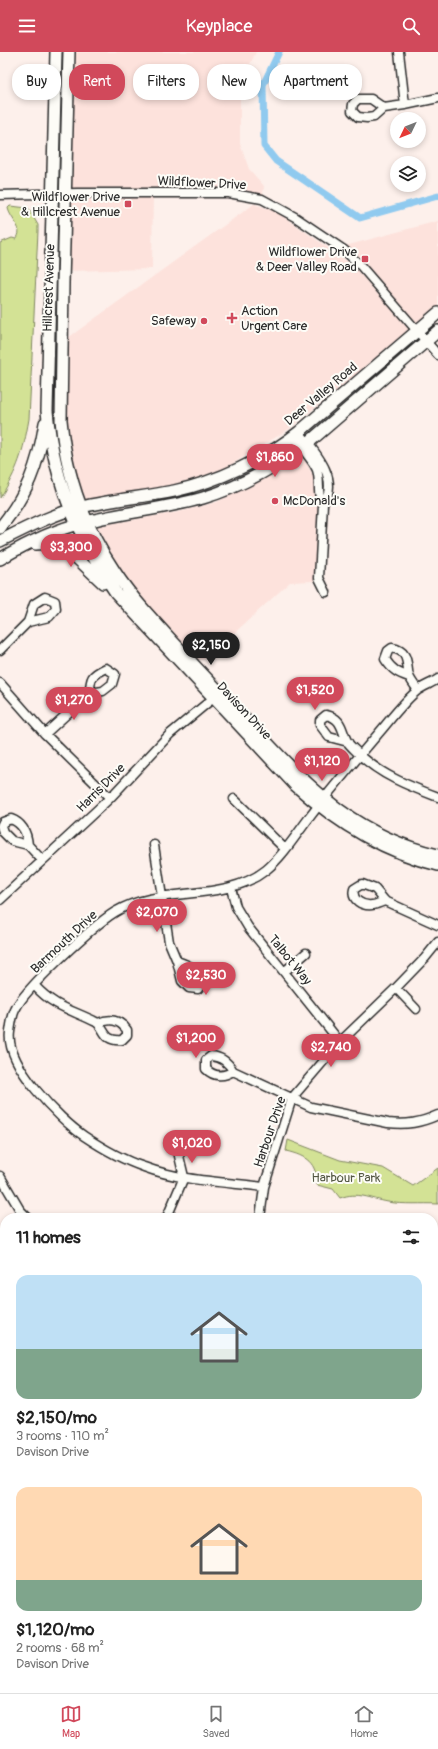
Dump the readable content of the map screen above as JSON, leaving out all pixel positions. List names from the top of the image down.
{
  "streets": {
    "main road": ["Hillcrest Avenue", "Deer Valley Road", "Davison Drive"],
    "street": [
      "Wildflower Drive",
      "Harris Drive",
      "Barmouth Drive",
      "Talbot Way",
      "Harbour Drive"
    ]
  },
  "crossings": [
    ["Wildflower Drive", "Hillcrest Avenue"],
    ["Wildflower Drive", "Deer Valley Road"],
    ["Hillcrest Avenue", "Deer Valley Road"],
    ["Hillcrest Avenue", "Davison Drive"],
    ["Davison Drive", "Harris Drive"],
    ["Davison Drive", "Barmouth Drive"],
    ["Barmouth Drive", "Talbot Way"],
    ["Barmouth Drive", "Harbour Drive"],
    ["Talbot Way", "Harbour Drive"]
  ],
  "parks": ["Harbour Park"],
  "places": {
    "transit": ["Wildflower Drive & Hillcrest Avenue", "Wildflower Drive & Deer Valley Road"],
    "health": ["Action Urgent Care"],
    "other": ["Safeway", "McDonald's"]
  },
  "north": "bottom left",
  "page": {
    "header": "Keyplace",
    "chip": [
      "Buy",
      "Rent",
      "Filters",
      "New",
      "Apartment"
    ],
    "price": [
      "$1,860",
      "$3,300",
      "$2,150",
      "$1,520",
      "$1,270",
      "$1,120",
      "$2,070",
      "$2,530",
      "$1,200",
      "$2,740",
      "$1,020"
    ],
    "heading": "11 homes",
    "list": [
      {
        "name": "$2,150/mo",
        "note": "3 rooms · 110 m² · Davison Drive"
      },
      {
        "name": "$1,120/mo",
        "note": "2 rooms · 68 m² · Davison Drive"
      }
    ],
    "tabs": ["Map", "Saved", "Home"]
  }
}
